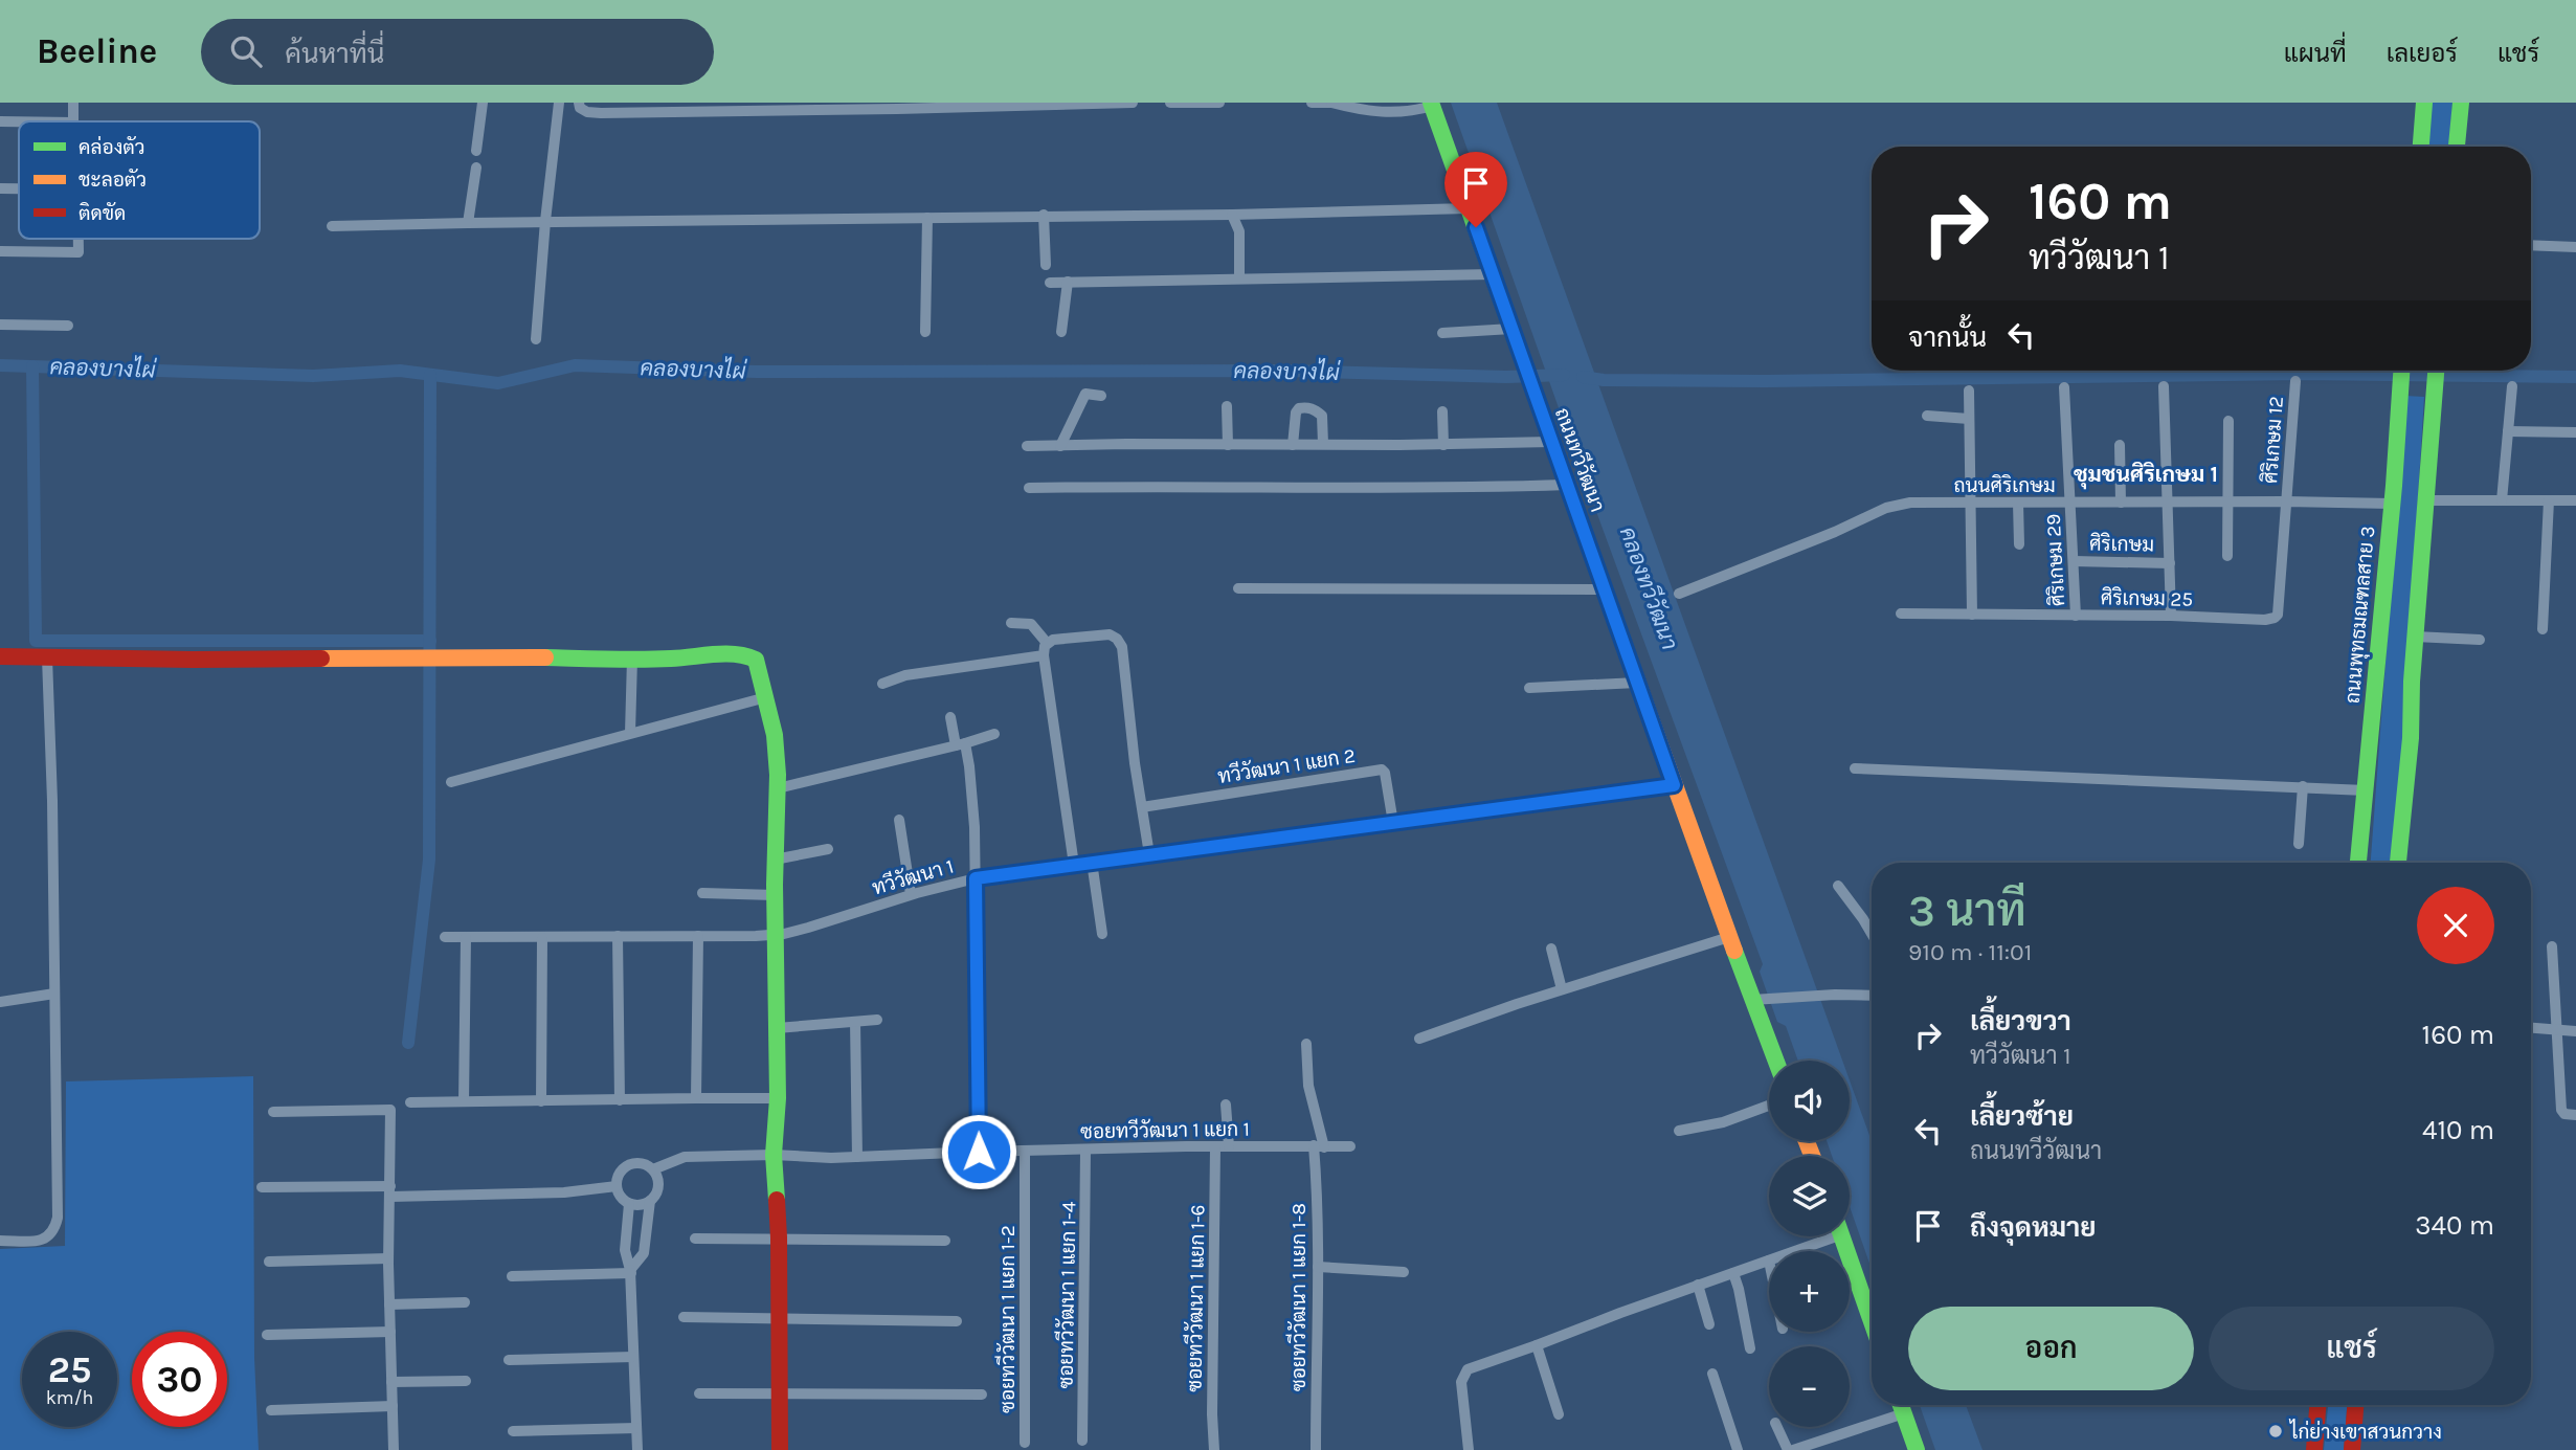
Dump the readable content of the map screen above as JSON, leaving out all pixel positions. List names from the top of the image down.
{
  "streets": {
    "main road": ["ถนนทวีวัฒนา", "ถนนพุทธมณฑลสาย 3"],
    "street": [
      "ศิริเกษม 12",
      "ถนนศิริเกษม",
      "ศิริเกษม",
      "ศิริเกษม 29",
      "ศิริเกษม 25",
      "ทวีวัฒนา 1 แยก 2",
      "ทวีวัฒนา 1",
      "ซอยทวีวัฒนา 1 แยก 1",
      "ซอยทวีวัฒนา 1 แยก 1-4",
      "ซอยทวีวัฒนา 1 แยก 1-8",
      "ซอยทวีวัฒนา 1 แยก 1-6",
      "ซอยทวีวัฒนา 1 แยก 1-2"
    ]
  },
  "crossings": [
    ["ศิริเกษม 12", "ถนนศิริเกษม"],
    ["ศิริเกษม 12", "ศิริเกษม 25"],
    ["ถนนทวีวัฒนา", "ทวีวัฒนา 1"],
    ["ถนนศิริเกษม", "ศิริเกษม 29"],
    ["ถนนศิริเกษม", "ศิริเกษม 25"],
    ["ถนนศิริเกษม", "ถนนพุทธมณฑลสาย 3"],
    ["ศิริเกษม", "ศิริเกษม 29"],
    ["ศิริเกษม 29", "ศิริเกษม 25"],
    ["ทวีวัฒนา 1 แยก 2", "ทวีวัฒนา 1"],
    ["ซอยทวีวัฒนา 1 แยก 1", "ซอยทวีวัฒนา 1 แยก 1-4"],
    ["ซอยทวีวัฒนา 1 แยก 1", "ซอยทวีวัฒนา 1 แยก 1-8"],
    ["ซอยทวีวัฒนา 1 แยก 1", "ซอยทวีวัฒนา 1 แยก 1-6"],
    ["ซอยทวีวัฒนา 1 แยก 1", "ซอยทวีวัฒนา 1 แยก 1-2"]
  ],
  "districts": ["ชุมชนศิริเกษม 1"],
  "water": ["คลองบางไผ่", "คลองทวีวัฒนา"],
  "places": ["ไก่ย่างเขาสวนกวาง"],
  "legend": ["คล่องตัว", "ชะลอตัว", "ติดขัด"],
  "page": {
    "header": "Beeline",
    "search": "ค้นหาที่นี่",
    "nav": ["แผนที่", "เลเยอร์", "แชร์"],
    "turn": ["160 m", "ทวีวัฒนา 1"],
    "then": "จากนั้น",
    "heading": ["3 นาที", "910 m · 11:01"],
    "list": [
      {
        "name": "เลี้ยวขวา",
        "note": "ทวีวัฒนา 1",
        "value": "160 m"
      },
      {
        "name": "เลี้ยวซ้าย",
        "note": "ถนนทวีวัฒนา",
        "value": "410 m"
      },
      {
        "name": "ถึงจุดหมาย",
        "value": "340 m"
      }
    ],
    "map_buttons": ["+", "−"],
    "buttons": ["ออก", "แชร์"],
    "speed": "25 km/h",
    "limit": "30"
  }
}
